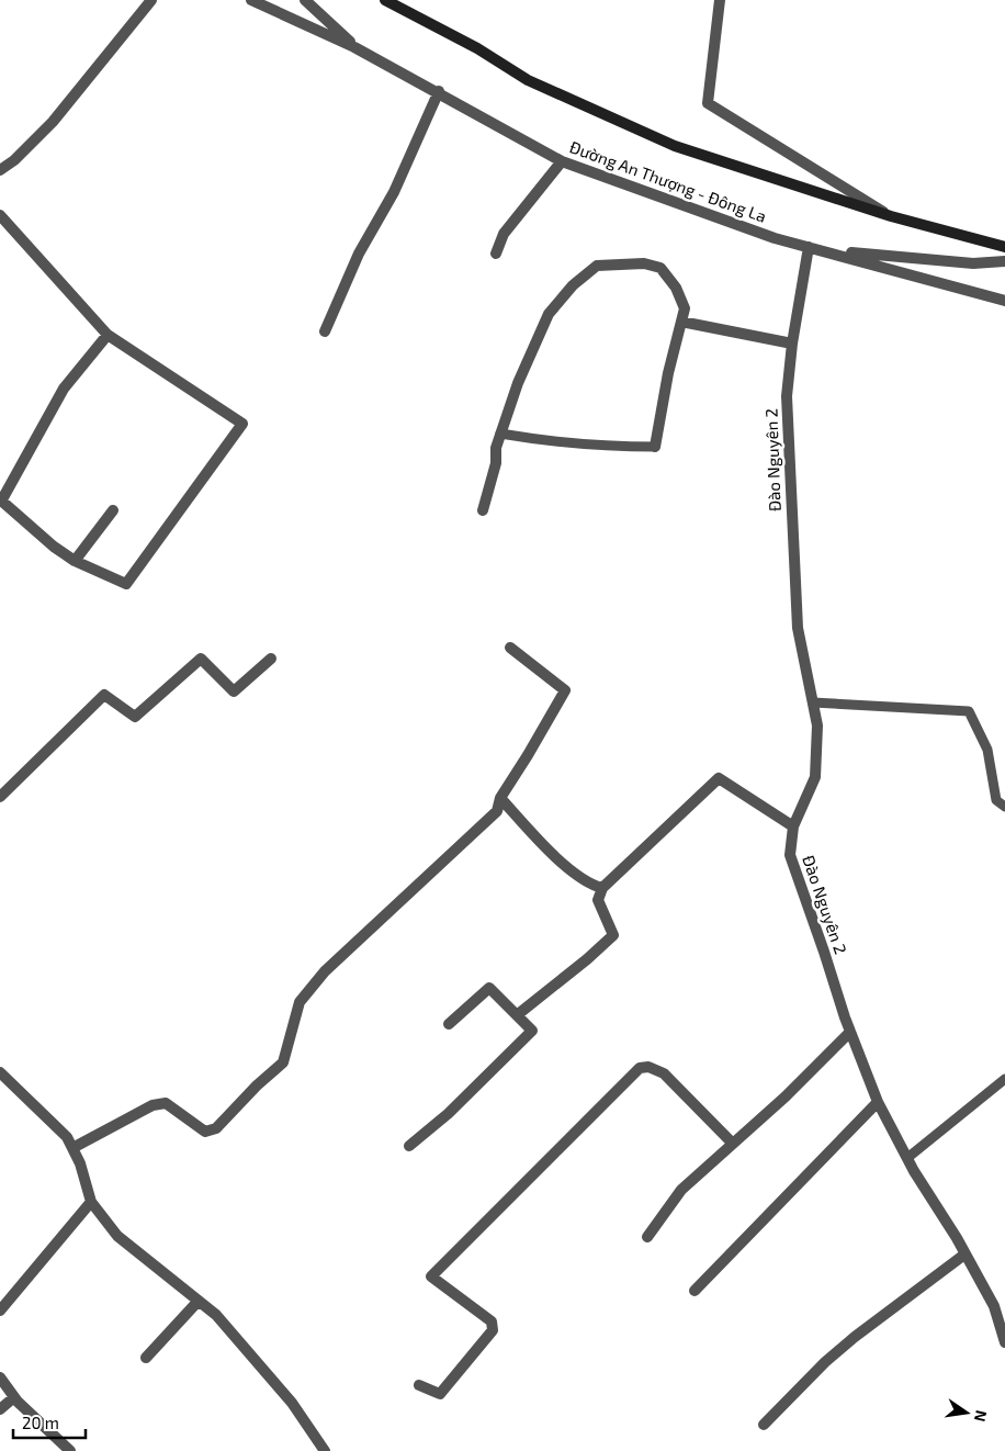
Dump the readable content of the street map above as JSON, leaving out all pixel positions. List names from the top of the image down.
{
  "streets": {
    "street": ["Đường An Thượng - Đông La", "Đào Nguyên 2"]
  },
  "crossings": [
    ["Đường An Thượng - Đông La", "Đào Nguyên 2"]
  ],
  "scale_bar": "20 m",
  "north": "right"
}
